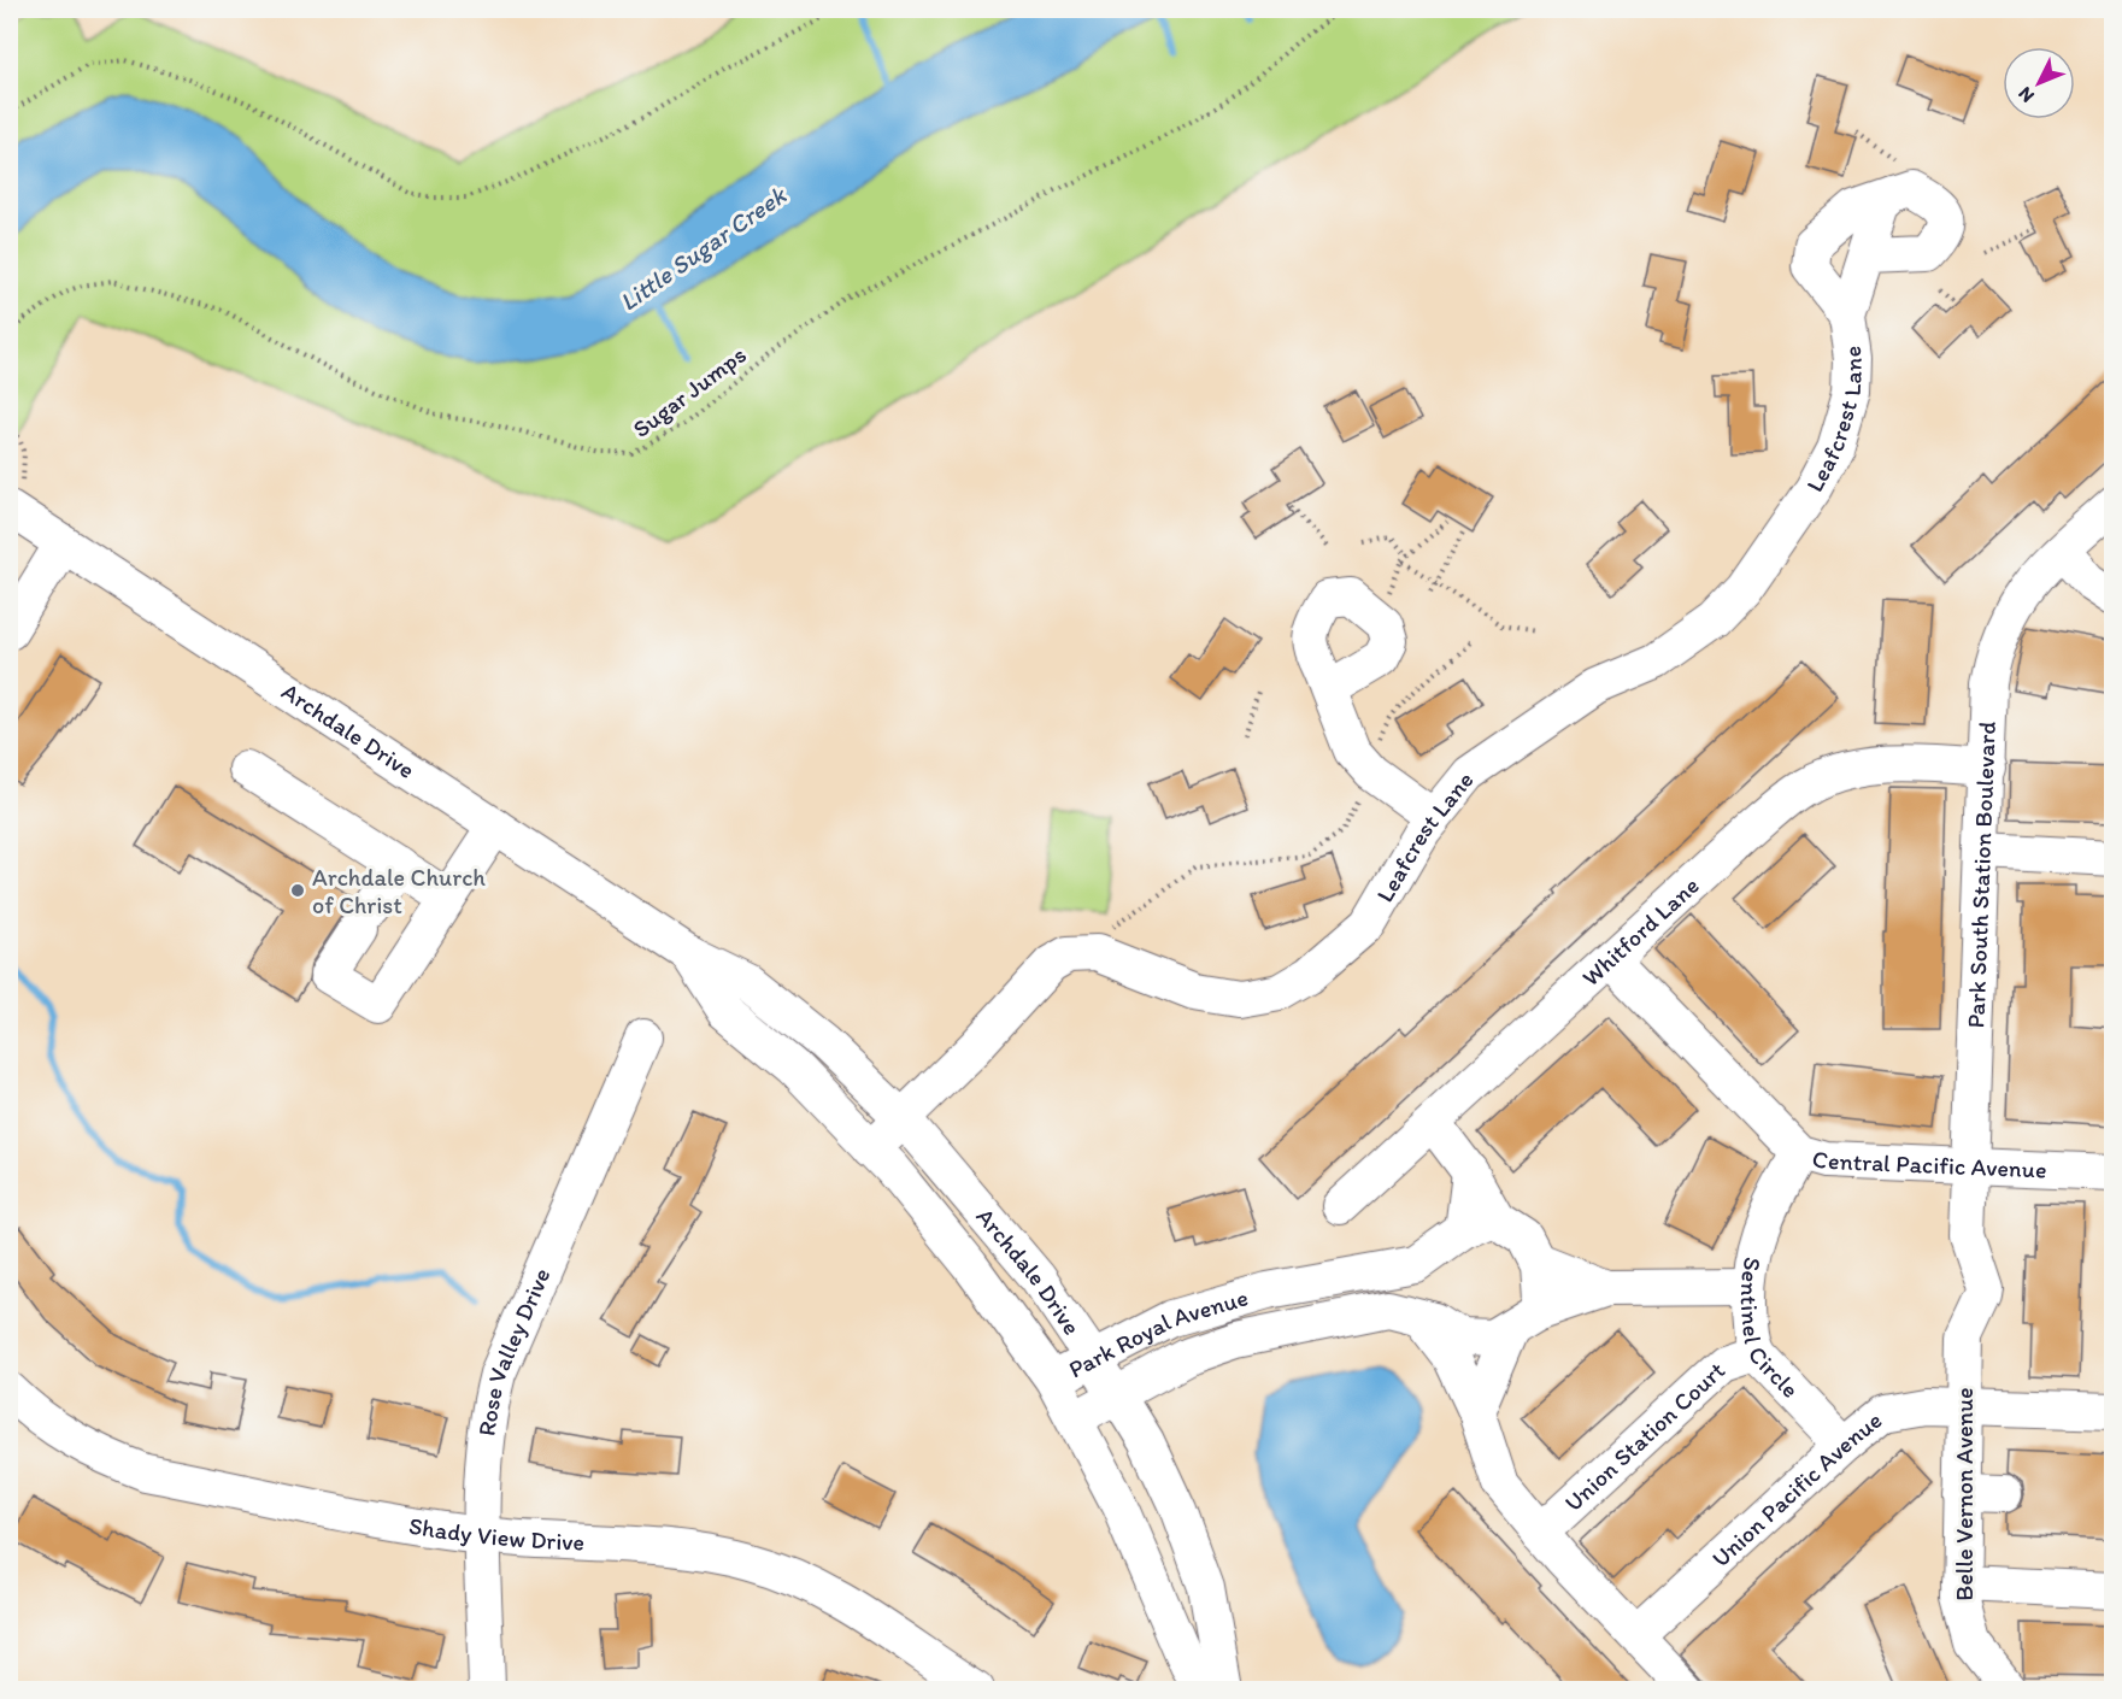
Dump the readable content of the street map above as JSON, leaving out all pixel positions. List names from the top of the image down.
{
  "streets": {
    "street": [
      "Leafcrest Lane",
      "Archdale Drive",
      "Park South Station Boulevard",
      "Whitford Lane",
      "Central Pacific Avenue",
      "Sentinel Circle",
      "Park Royal Avenue",
      "Rose Valley Drive",
      "Union Station Court",
      "Union Pacific Avenue",
      "Belle Vernon Avenue",
      "Shady View Drive"
    ],
    "path": ["Sugar Jumps"]
  },
  "crossings": [
    ["Leafcrest Lane", "Archdale Drive"],
    ["Archdale Drive", "Park Royal Avenue"],
    ["Park South Station Boulevard", "Whitford Lane"],
    ["Park South Station Boulevard", "Central Pacific Avenue"],
    ["Park South Station Boulevard", "Belle Vernon Avenue"],
    ["Whitford Lane", "Central Pacific Avenue"],
    ["Central Pacific Avenue", "Sentinel Circle"],
    ["Sentinel Circle", "Union Station Court"],
    ["Sentinel Circle", "Union Pacific Avenue"],
    ["Rose Valley Drive", "Shady View Drive"],
    ["Union Pacific Avenue", "Belle Vernon Avenue"]
  ],
  "water": ["Little Sugar Creek"],
  "places": ["Archdale Church of Christ"],
  "north": "bottom left"
}
